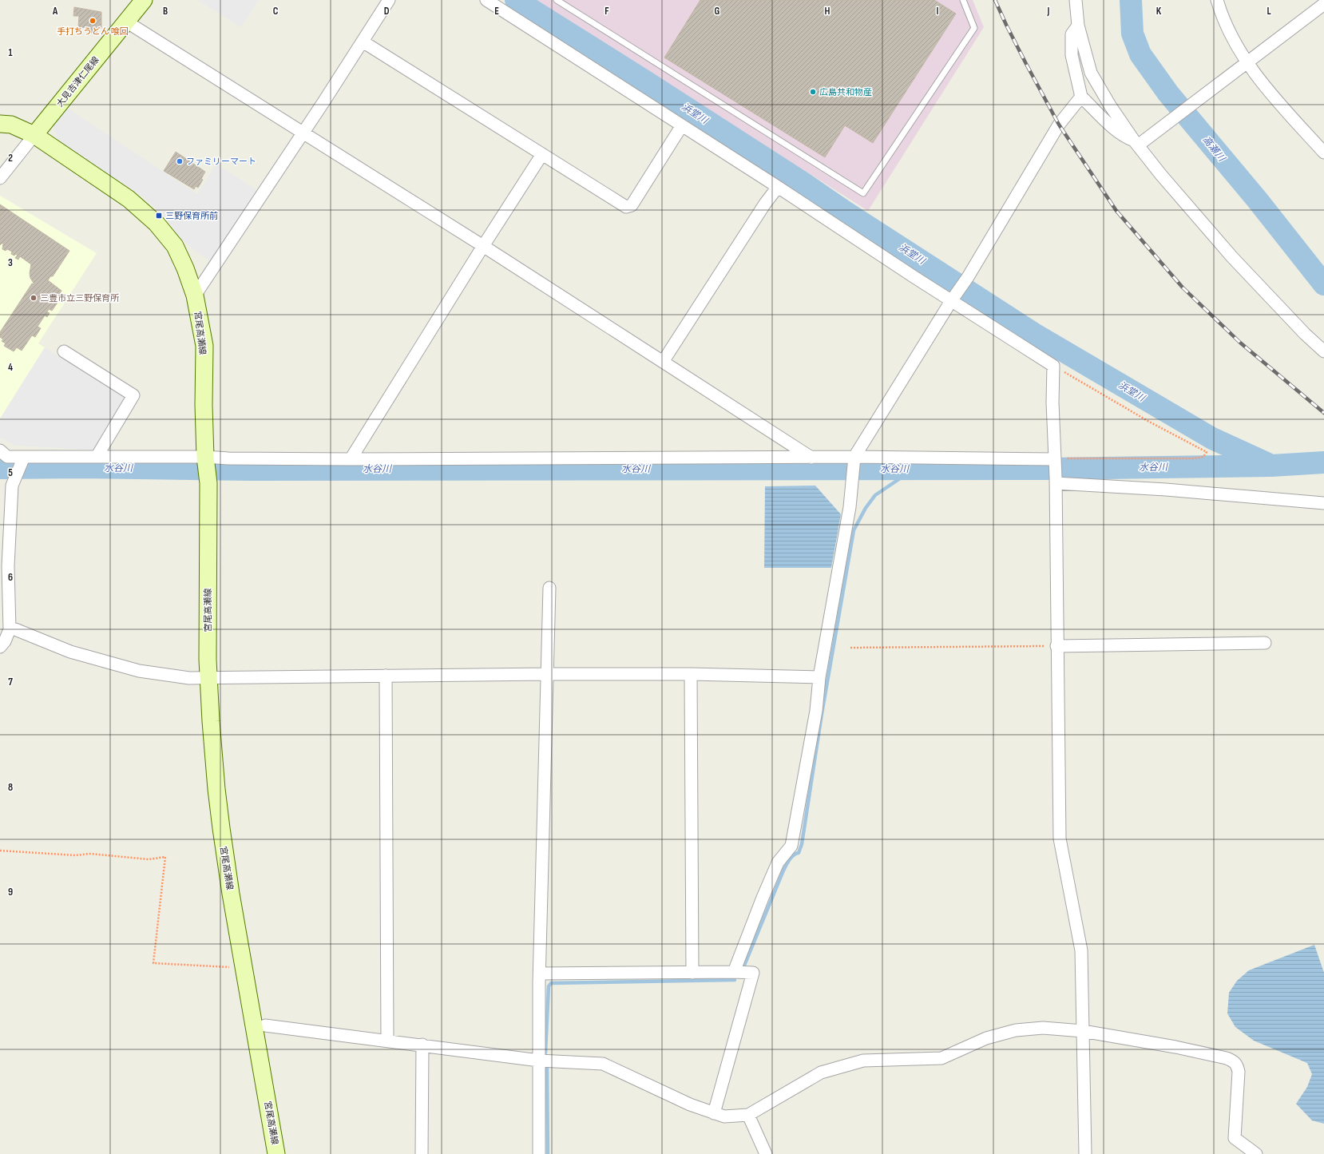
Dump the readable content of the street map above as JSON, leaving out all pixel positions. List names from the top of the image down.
{
  "streets": {
    "main road": ["大見吉津仁尾線", "宮尾高瀬線"]
  },
  "crossings": [
    ["大見吉津仁尾線", "宮尾高瀬線"]
  ],
  "water": ["浜堂川", "高瀬川", "水谷川"],
  "places": {
    "other": [
      "手打ちうどん 喰回",
      "広島共和物産",
      "ファミリーマート",
      "三豊市立三野保育所"
    ],
    "transit": ["三野保育所前"]
  },
  "grid": {
    "columns": [
      "A",
      "B",
      "C",
      "D",
      "E",
      "F",
      "G",
      "H",
      "I",
      "J",
      "K",
      "L"
    ],
    "rows": [
      "1",
      "2",
      "3",
      "4",
      "5",
      "6",
      "7",
      "8",
      "9"
    ]
  }
}
